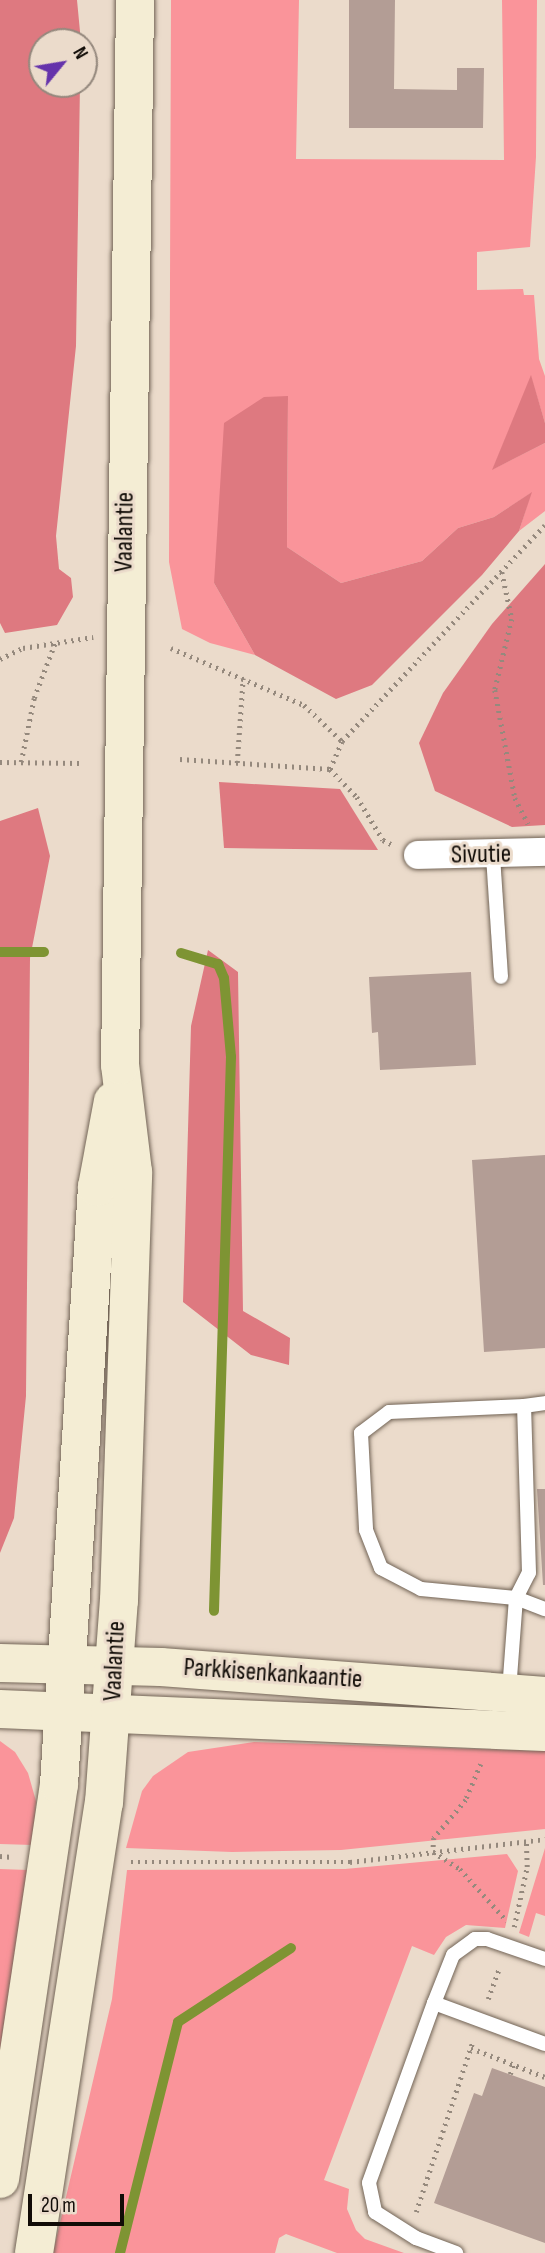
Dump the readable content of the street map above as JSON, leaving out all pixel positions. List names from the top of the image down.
{
  "streets": {
    "street": ["Vaalantie", "Sivutie", "Parkkisenkankaantie"]
  },
  "crossings": [
    ["Vaalantie", "Parkkisenkankaantie"]
  ],
  "scale_bar": "20 m",
  "north": "top right"
}
